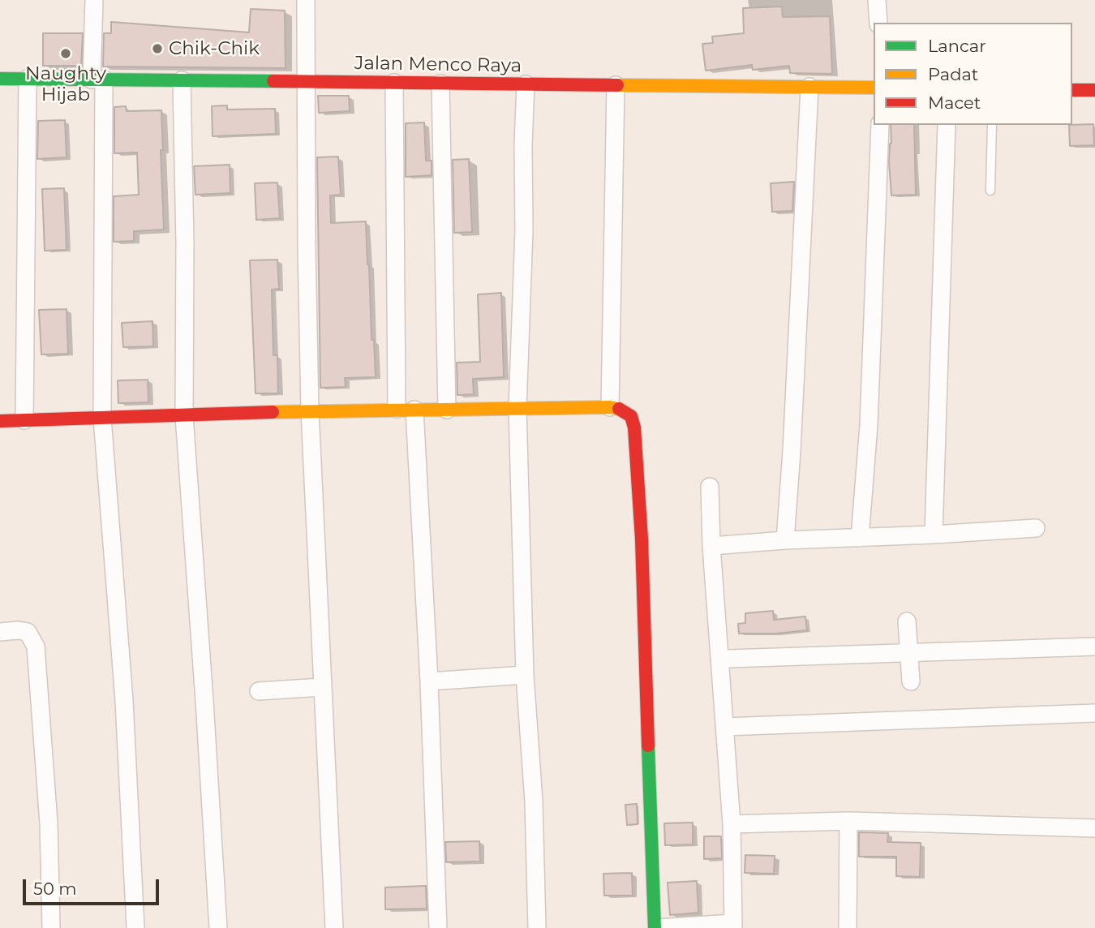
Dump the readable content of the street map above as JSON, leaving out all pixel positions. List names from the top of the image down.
{
  "streets": {
    "street": ["Jalan Menco Raya"]
  },
  "places": ["Chik-Chik", "Naughty Hijab"],
  "legend": ["Lancar", "Padat", "Macet"],
  "scale_bar": "50 m"
}
